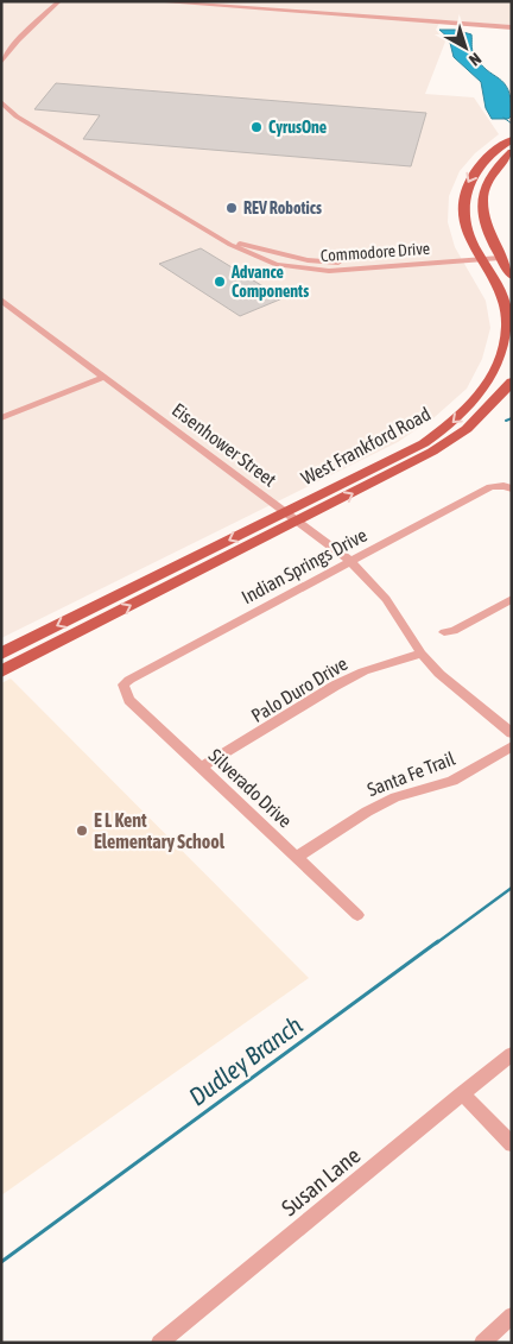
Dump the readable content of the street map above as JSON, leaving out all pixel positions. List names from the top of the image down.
{
  "streets": {
    "main road": ["West Frankford Road"],
    "street": [
      "Commodore Drive",
      "Eisenhower Street",
      "Indian Springs Drive",
      "Palo Duro Drive",
      "Santa Fe Trail",
      "Silverado Drive",
      "Susan Lane"
    ]
  },
  "crossings": [
    ["Commodore Drive", "West Frankford Road"],
    ["Eisenhower Street", "West Frankford Road"],
    ["Eisenhower Street", "Indian Springs Drive"],
    ["Eisenhower Street", "Palo Duro Drive"],
    ["Indian Springs Drive", "Silverado Drive"],
    ["Palo Duro Drive", "Silverado Drive"],
    ["Santa Fe Trail", "Silverado Drive"]
  ],
  "water": ["Dudley Branch"],
  "places": [
    "CyrusOne",
    "REV Robotics",
    "Advance Components",
    "E L Kent Elementary School"
  ],
  "north": "bottom right"
}
